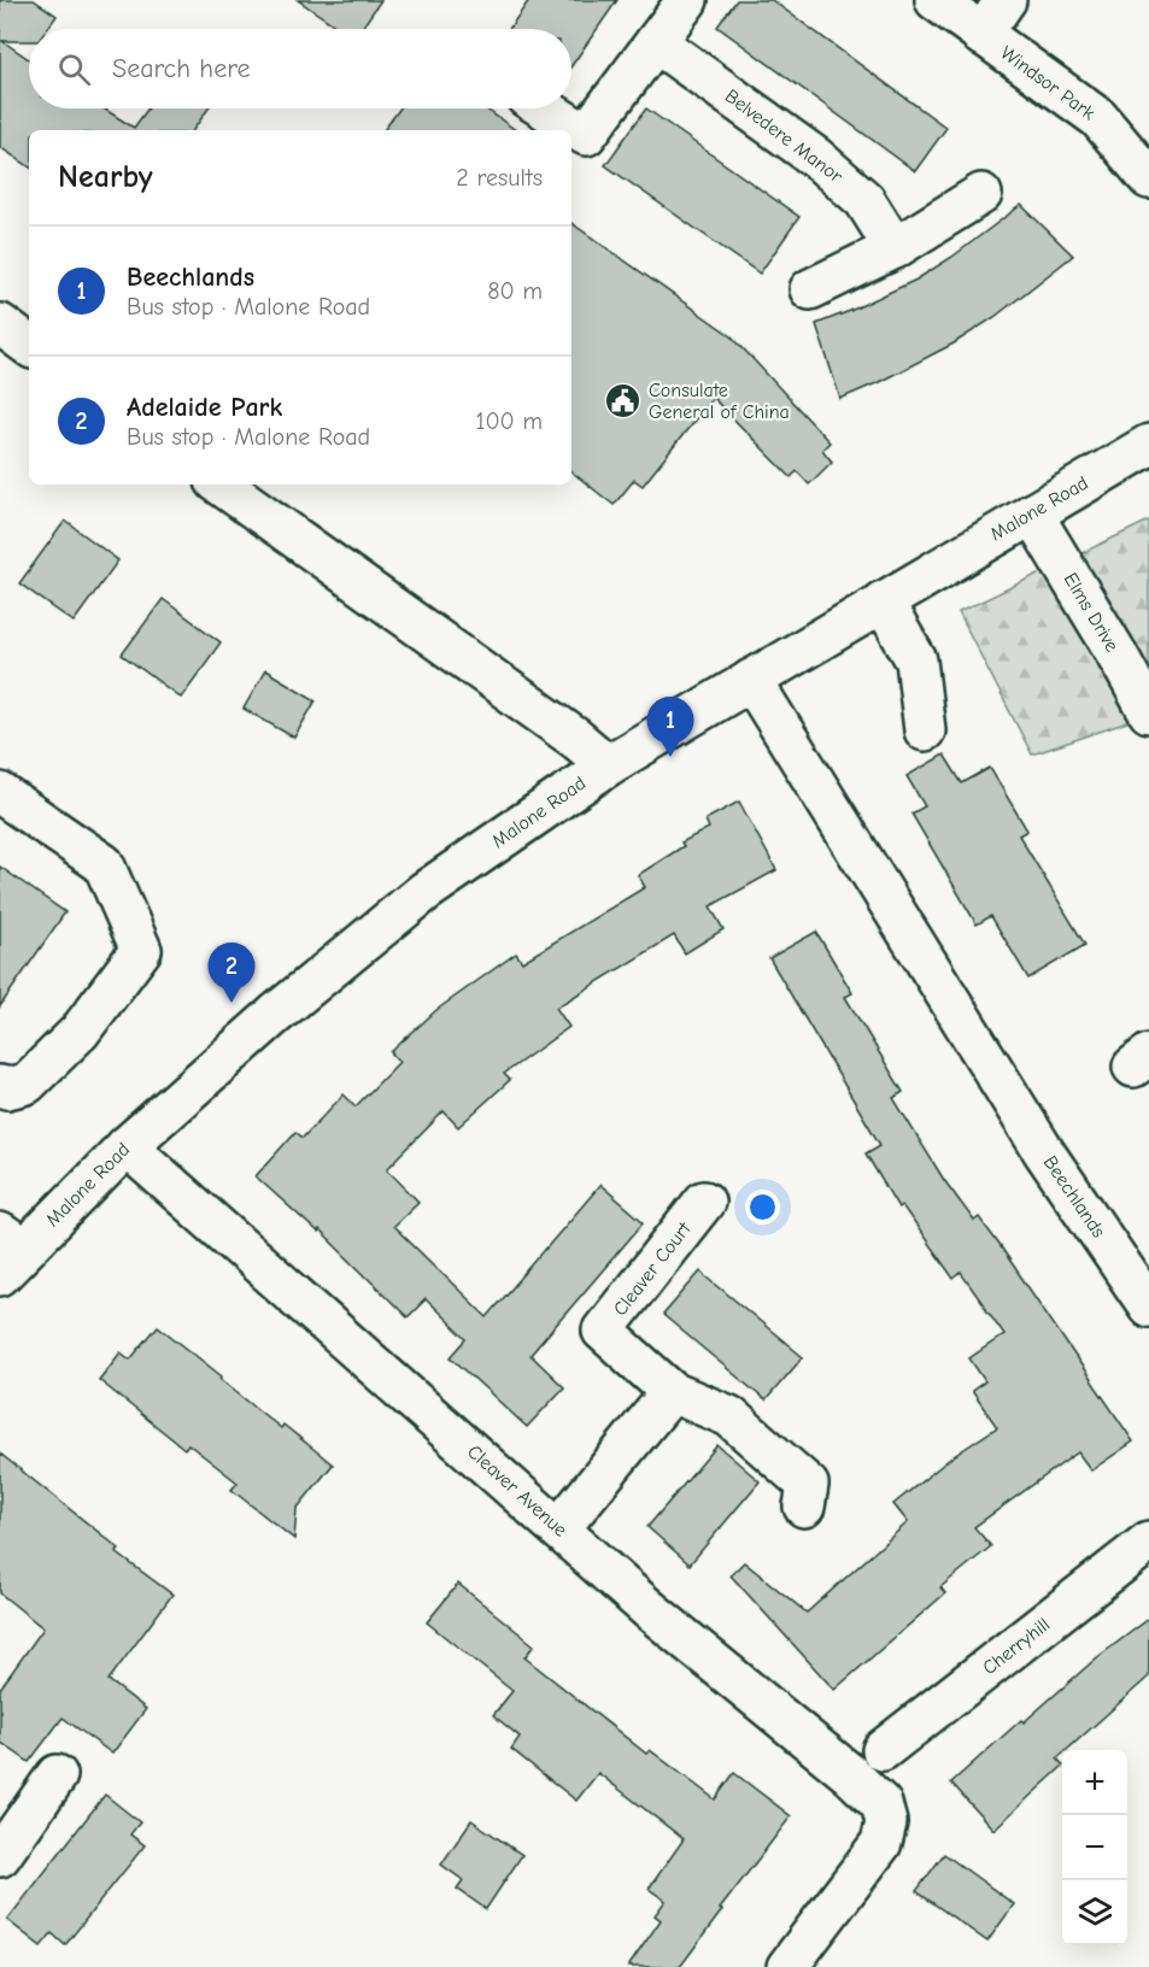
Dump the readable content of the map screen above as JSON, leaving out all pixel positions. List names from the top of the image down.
{
  "streets": {
    "street": [
      "Windsor Park",
      "Belvedere Manor",
      "Malone Road",
      "Elms Drive",
      "Beechlands",
      "Cleaver Court",
      "Cleaver Avenue",
      "Cherryhill"
    ]
  },
  "crossings": [
    ["Malone Road", "Elms Drive"],
    ["Malone Road", "Beechlands"],
    ["Malone Road", "Cleaver Avenue"]
  ],
  "places": {
    "public building": ["Consulate General of China"]
  },
  "page": {
    "search": "Search here",
    "heading": ["Nearby", "2 results"],
    "list": [
      {
        "mark": "1",
        "name": "Beechlands",
        "note": "Bus stop · Malone Road",
        "value": "80 m"
      },
      {
        "mark": "2",
        "name": "Adelaide Park",
        "note": "Bus stop · Malone Road",
        "value": "100 m"
      }
    ],
    "pins": ["1", "2"],
    "map_buttons": ["+", "−"]
  }
}
